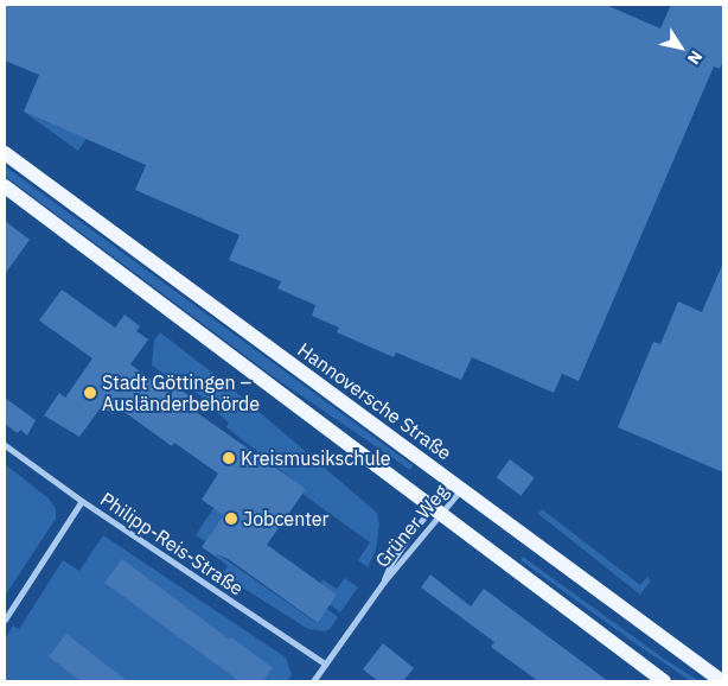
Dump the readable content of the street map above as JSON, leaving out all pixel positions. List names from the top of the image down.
{
  "streets": {
    "main road": ["Hannoversche Straße"],
    "street": ["Grüner Weg", "Philipp-Reis-Straße"]
  },
  "crossings": [
    ["Hannoversche Straße", "Grüner Weg"],
    ["Grüner Weg", "Philipp-Reis-Straße"]
  ],
  "places": ["Stadt Göttingen – Ausländerbehörde", "Kreismusikschule", "Jobcenter"],
  "north": "bottom right"
}
